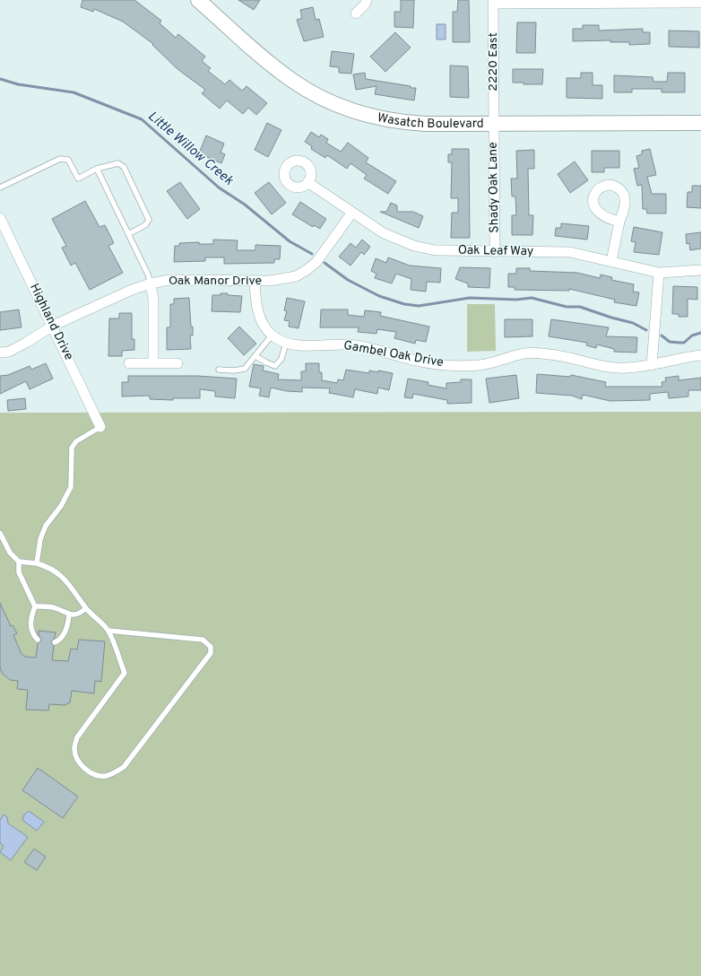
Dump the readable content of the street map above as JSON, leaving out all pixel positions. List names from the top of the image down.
{
  "streets": {
    "main road": ["Wasatch Boulevard"],
    "street": [
      "2220 East",
      "Shady Oak Lane",
      "Oak Leaf Way",
      "Oak Manor Drive",
      "Highland Drive",
      "Gambel Oak Drive"
    ]
  },
  "crossings": [
    ["2220 East", "Wasatch Boulevard"],
    ["2220 East", "Shady Oak Lane"],
    ["Wasatch Boulevard", "Shady Oak Lane"],
    ["Shady Oak Lane", "Oak Leaf Way"],
    ["Oak Leaf Way", "Oak Manor Drive"],
    ["Oak Manor Drive", "Highland Drive"],
    ["Oak Manor Drive", "Gambel Oak Drive"]
  ],
  "water": ["Little Willow Creek"]
}
